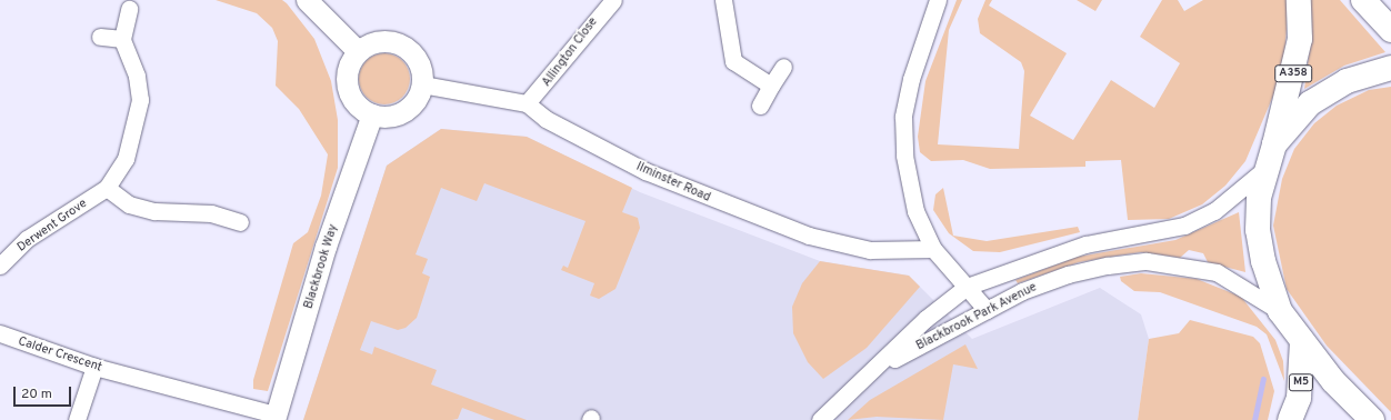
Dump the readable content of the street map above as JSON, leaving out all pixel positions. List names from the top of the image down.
{
  "streets": {
    "main road": ["A358", "M5"],
    "street": [
      "Allington Close",
      "Ilminster Road",
      "Derwent Grove",
      "Blackbrook Way",
      "Blackbrook Park Avenue",
      "Calder Crescent"
    ]
  },
  "crossings": [
    ["Allington Close", "Ilminster Road"],
    ["Ilminster Road", "Blackbrook Way"],
    ["Blackbrook Way", "Calder Crescent"]
  ],
  "scale_bar": "20 m"
}
